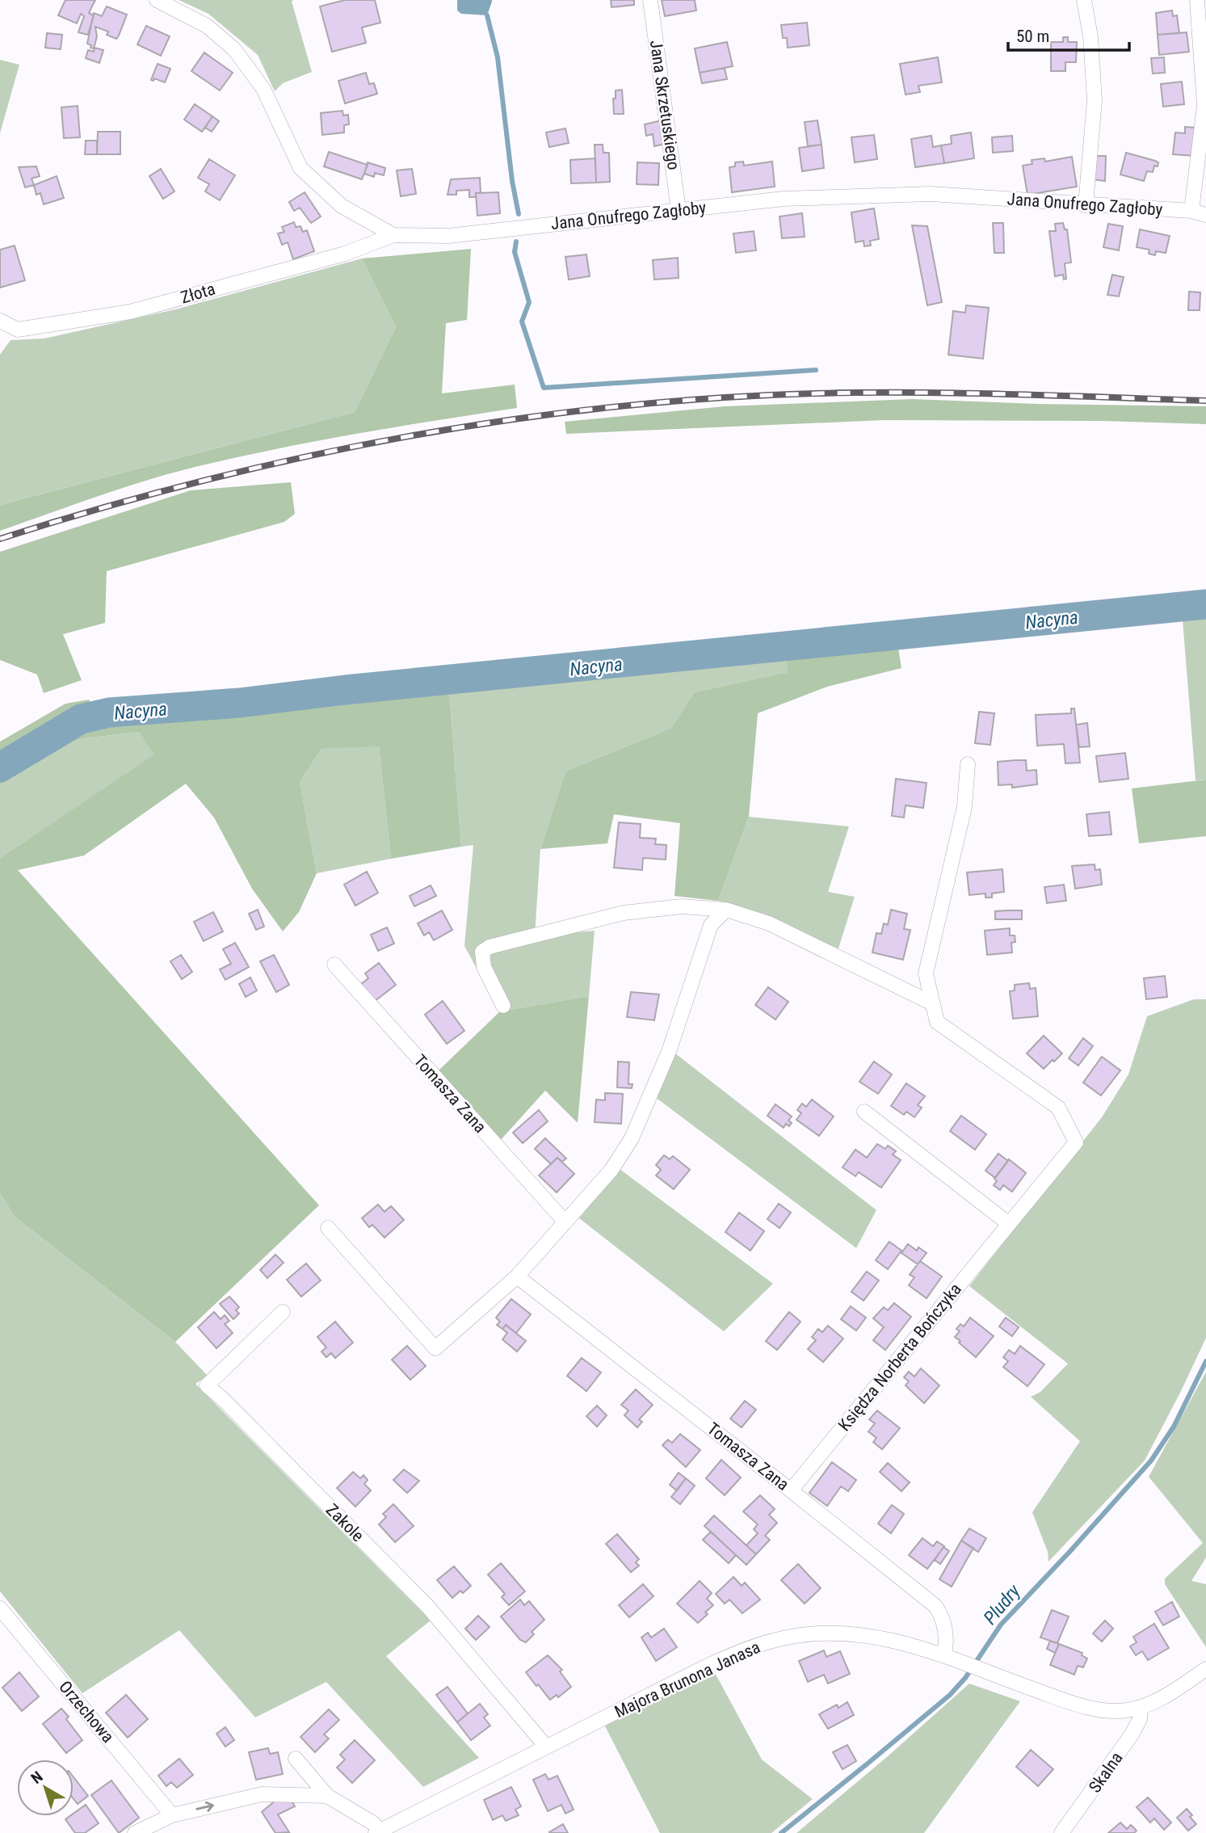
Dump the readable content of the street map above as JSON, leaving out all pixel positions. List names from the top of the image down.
{
  "streets": {
    "street": [
      "Jana Skrzetuskiego",
      "Jana Onufrego Zagłoby",
      "Złota",
      "Tomasza Zana",
      "Księdza Norberta Bończyka",
      "Zakole",
      "Majora Brunona Janasa",
      "Orzechowa",
      "Skalna"
    ]
  },
  "crossings": [
    ["Jana Skrzetuskiego", "Jana Onufrego Zagłoby"],
    ["Jana Onufrego Zagłoby", "Złota"],
    ["Tomasza Zana", "Księdza Norberta Bończyka"],
    ["Tomasza Zana", "Majora Brunona Janasa"],
    ["Zakole", "Majora Brunona Janasa"],
    ["Majora Brunona Janasa", "Skalna"]
  ],
  "water": ["Nacyna", "Pludry"],
  "scale_bar": "50 m",
  "north": "top left"
}
